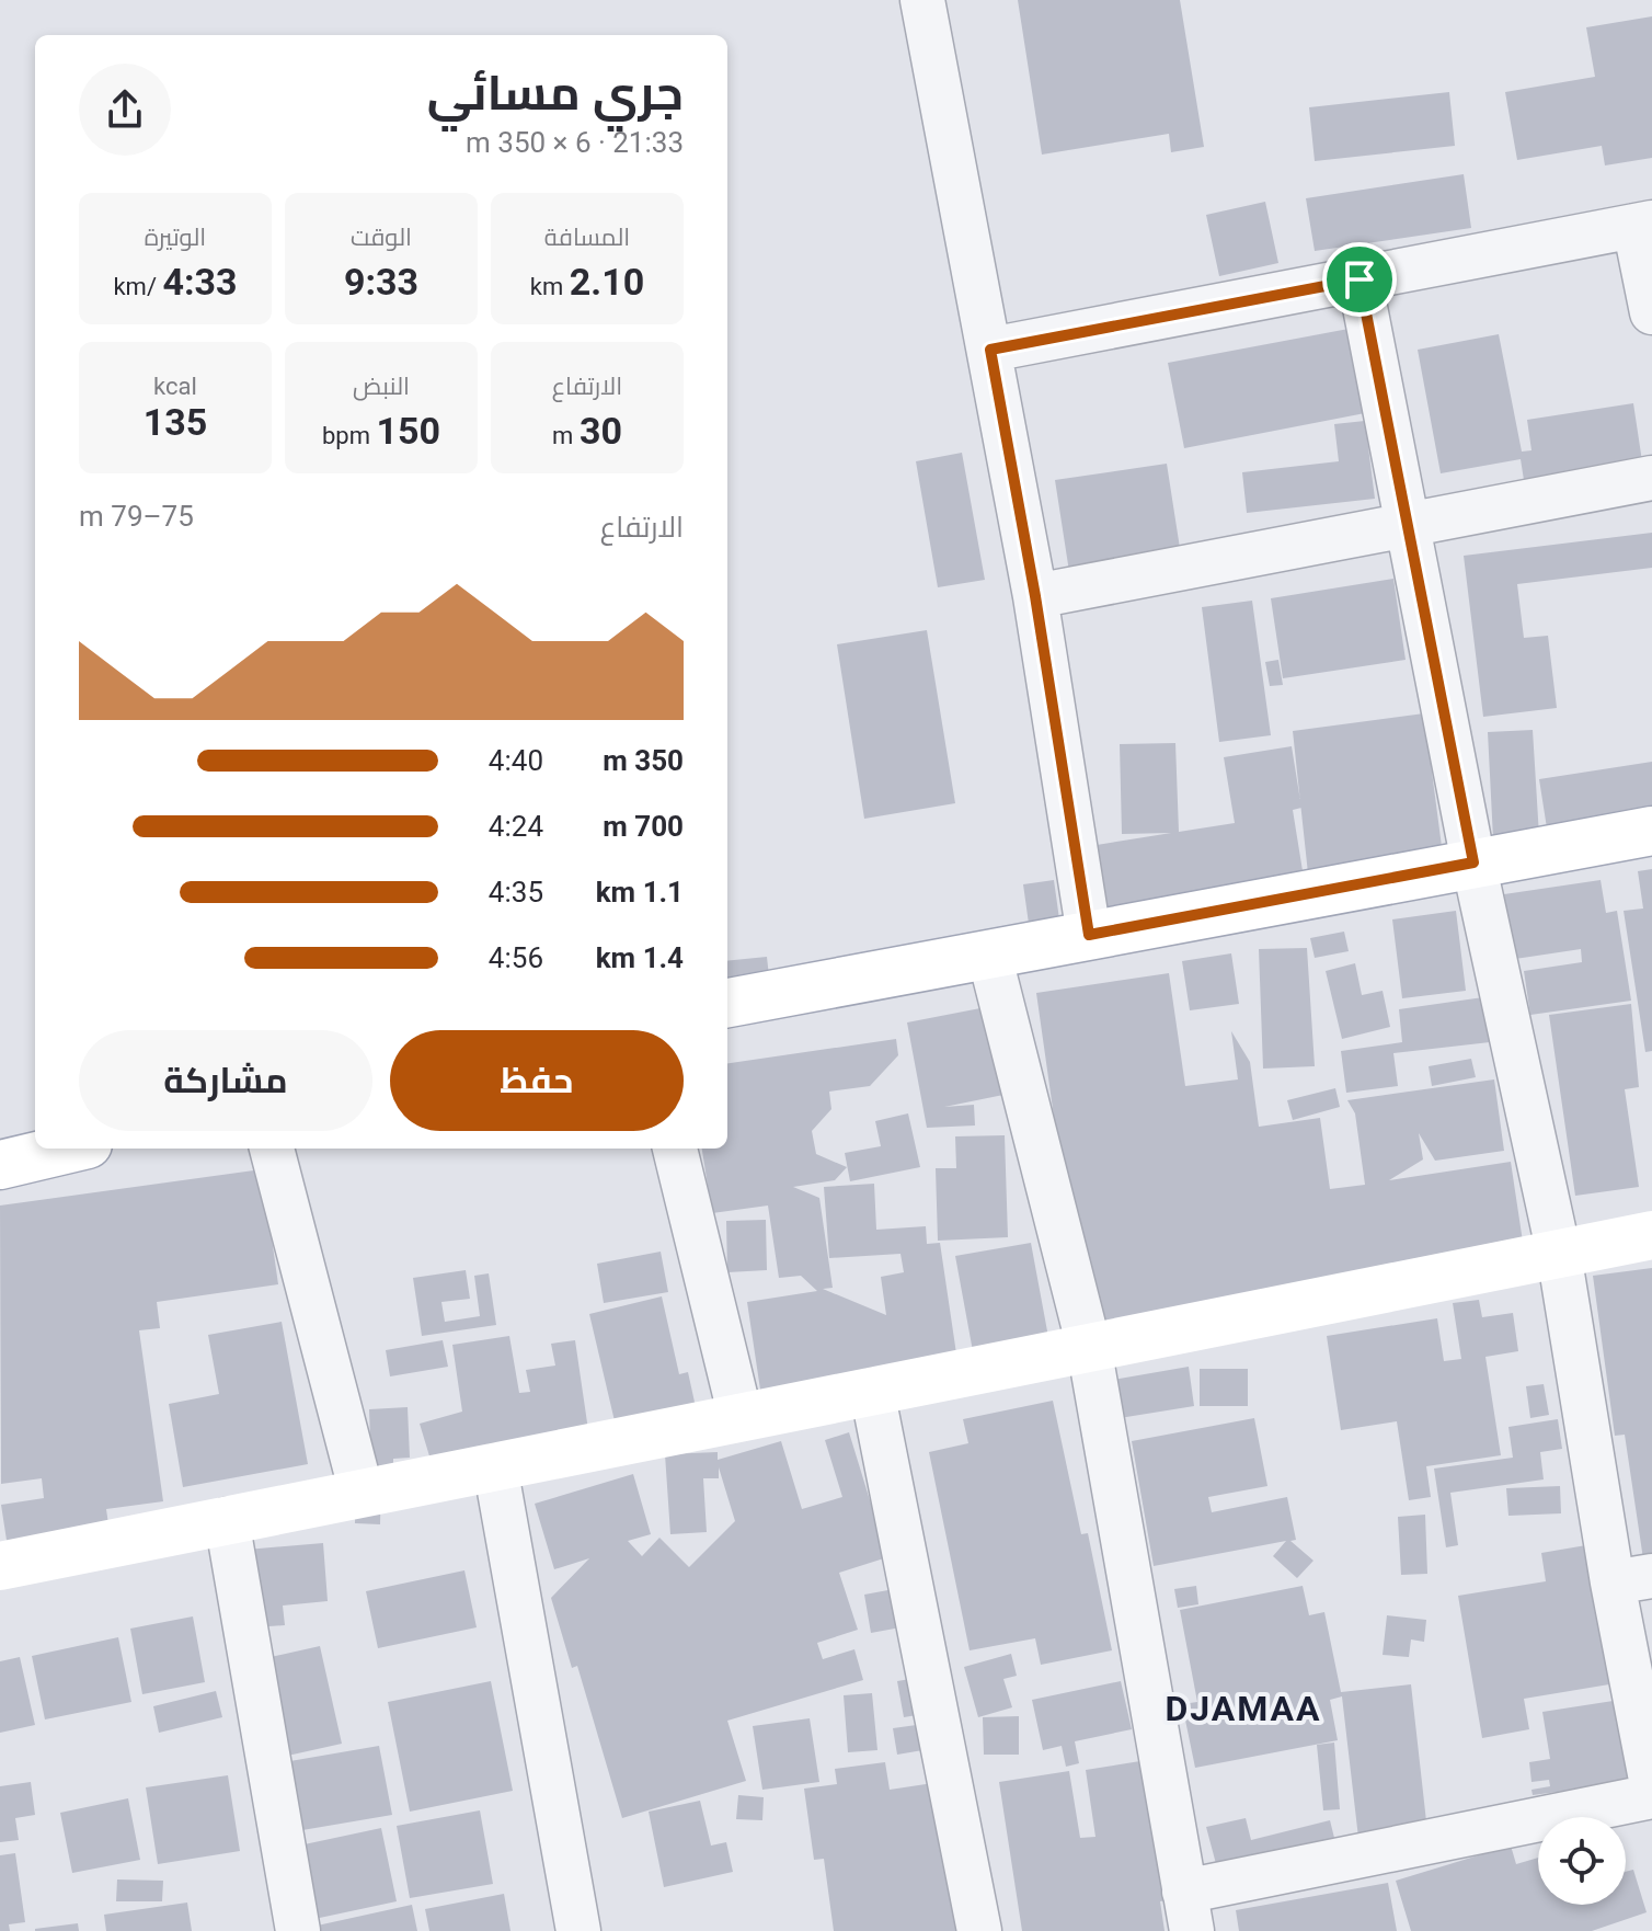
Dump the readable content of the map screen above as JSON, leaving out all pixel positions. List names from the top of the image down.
{
  "districts": ["DJAMAA"],
  "page": {
    "heading": ["جري مسائي", "21:33 · 6 × 350 m"],
    "stats": [
      ["المسافة", "2.10 km"],
      ["الوقت", "9:33"],
      ["الوتيرة", "4:33 /km"],
      ["الارتفاع", "30 m"],
      ["النبض", "150 bpm"],
      ["kcal", "135"]
    ],
    "chart": ["الارتفاع", "75–79 m"],
    "list": [
      {
        "name": "350 m",
        "note": "4:40"
      },
      {
        "name": "700 m",
        "note": "4:24"
      },
      {
        "name": "1.1 km",
        "note": "4:35"
      },
      {
        "name": "1.4 km",
        "note": "4:56"
      }
    ],
    "buttons": ["حفظ", "مشاركة"]
  }
}
